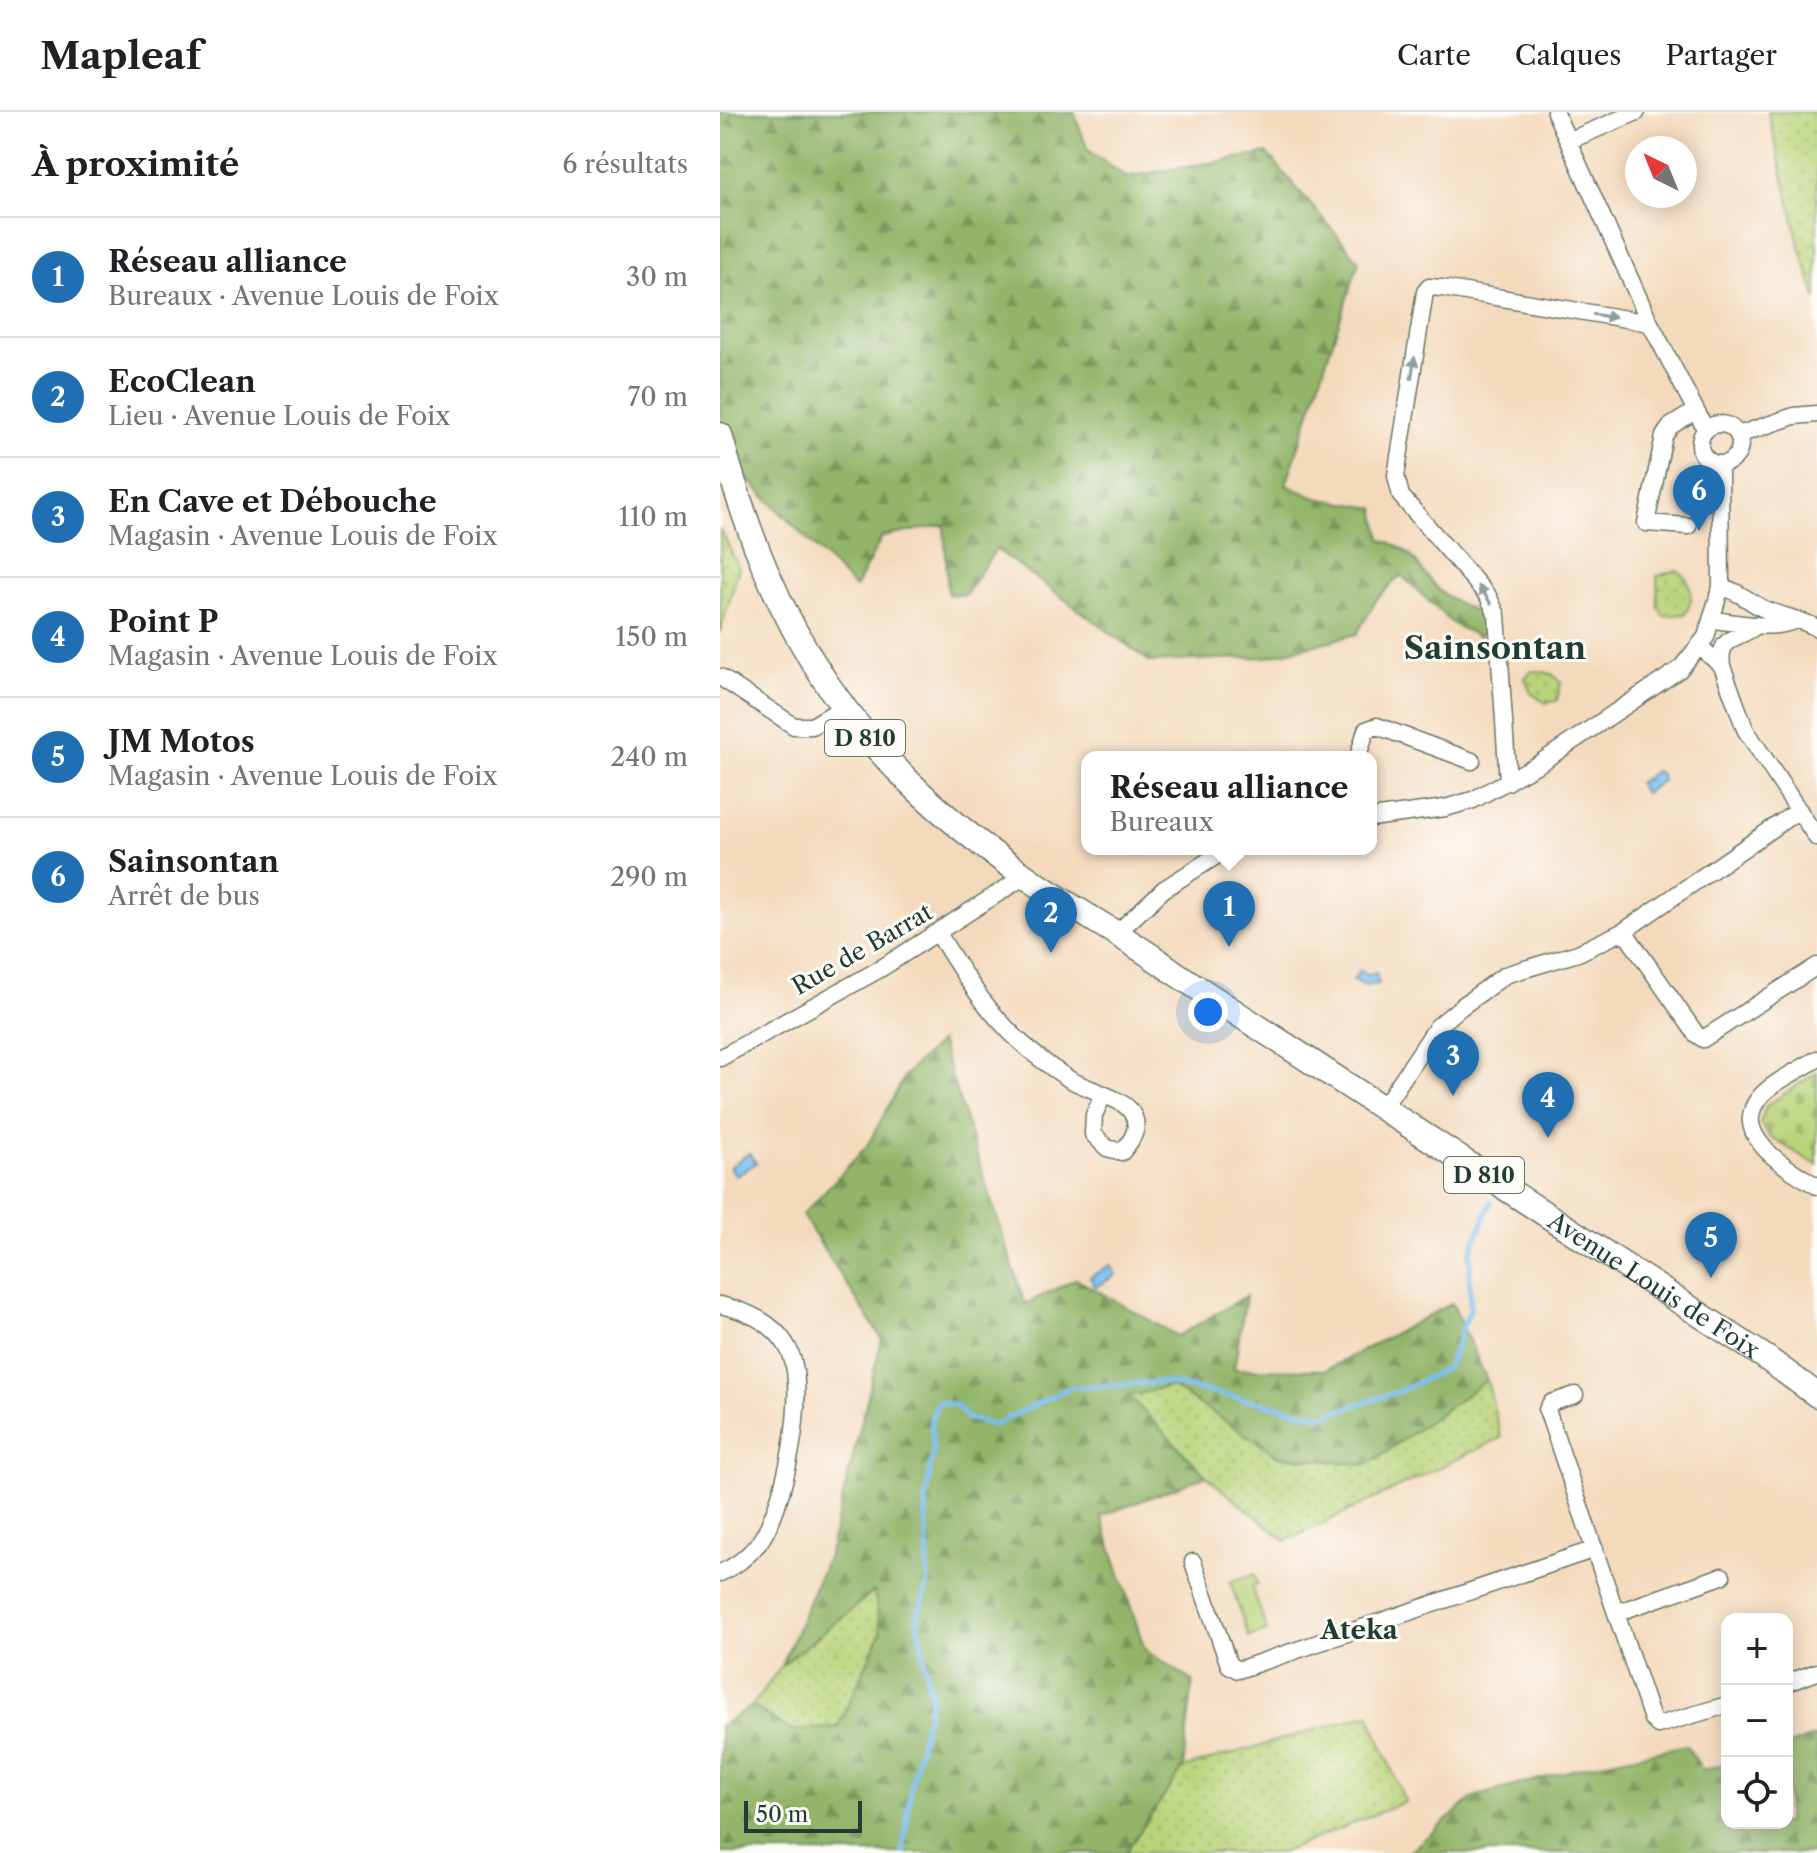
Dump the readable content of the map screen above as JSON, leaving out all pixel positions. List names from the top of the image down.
{
  "streets": {
    "main road": ["D 810", "Avenue Louis de Foix"],
    "street": ["Rue de Barrat"]
  },
  "crossings": [
    ["Rue de Barrat", "Avenue Louis de Foix"]
  ],
  "districts": ["Sainsontan", "Ateka"],
  "scale_bar": "50 m",
  "north": "top left",
  "page": {
    "header": "Mapleaf",
    "nav": ["Carte", "Calques", "Partager"],
    "heading": ["À proximité", "6 résultats"],
    "list": [
      {
        "mark": "1",
        "name": "Réseau alliance",
        "note": "Bureaux · Avenue Louis de Foix",
        "value": "30 m"
      },
      {
        "mark": "2",
        "name": "EcoClean",
        "note": "Lieu · Avenue Louis de Foix",
        "value": "70 m"
      },
      {
        "mark": "3",
        "name": "En Cave et Débouche",
        "note": "Magasin · Avenue Louis de Foix",
        "value": "110 m"
      },
      {
        "mark": "4",
        "name": "Point P",
        "note": "Magasin · Avenue Louis de Foix",
        "value": "150 m"
      },
      {
        "mark": "5",
        "name": "JM Motos",
        "note": "Magasin · Avenue Louis de Foix",
        "value": "240 m"
      },
      {
        "mark": "6",
        "name": "Sainsontan",
        "note": "Arrêt de bus",
        "value": "290 m"
      }
    ],
    "pins": [
      "6",
      "1",
      "2",
      "3",
      "4",
      "5"
    ],
    "popup": ["Réseau alliance", "Bureaux"],
    "map_buttons": ["+", "−"],
    "scale": "50 m"
  }
}
